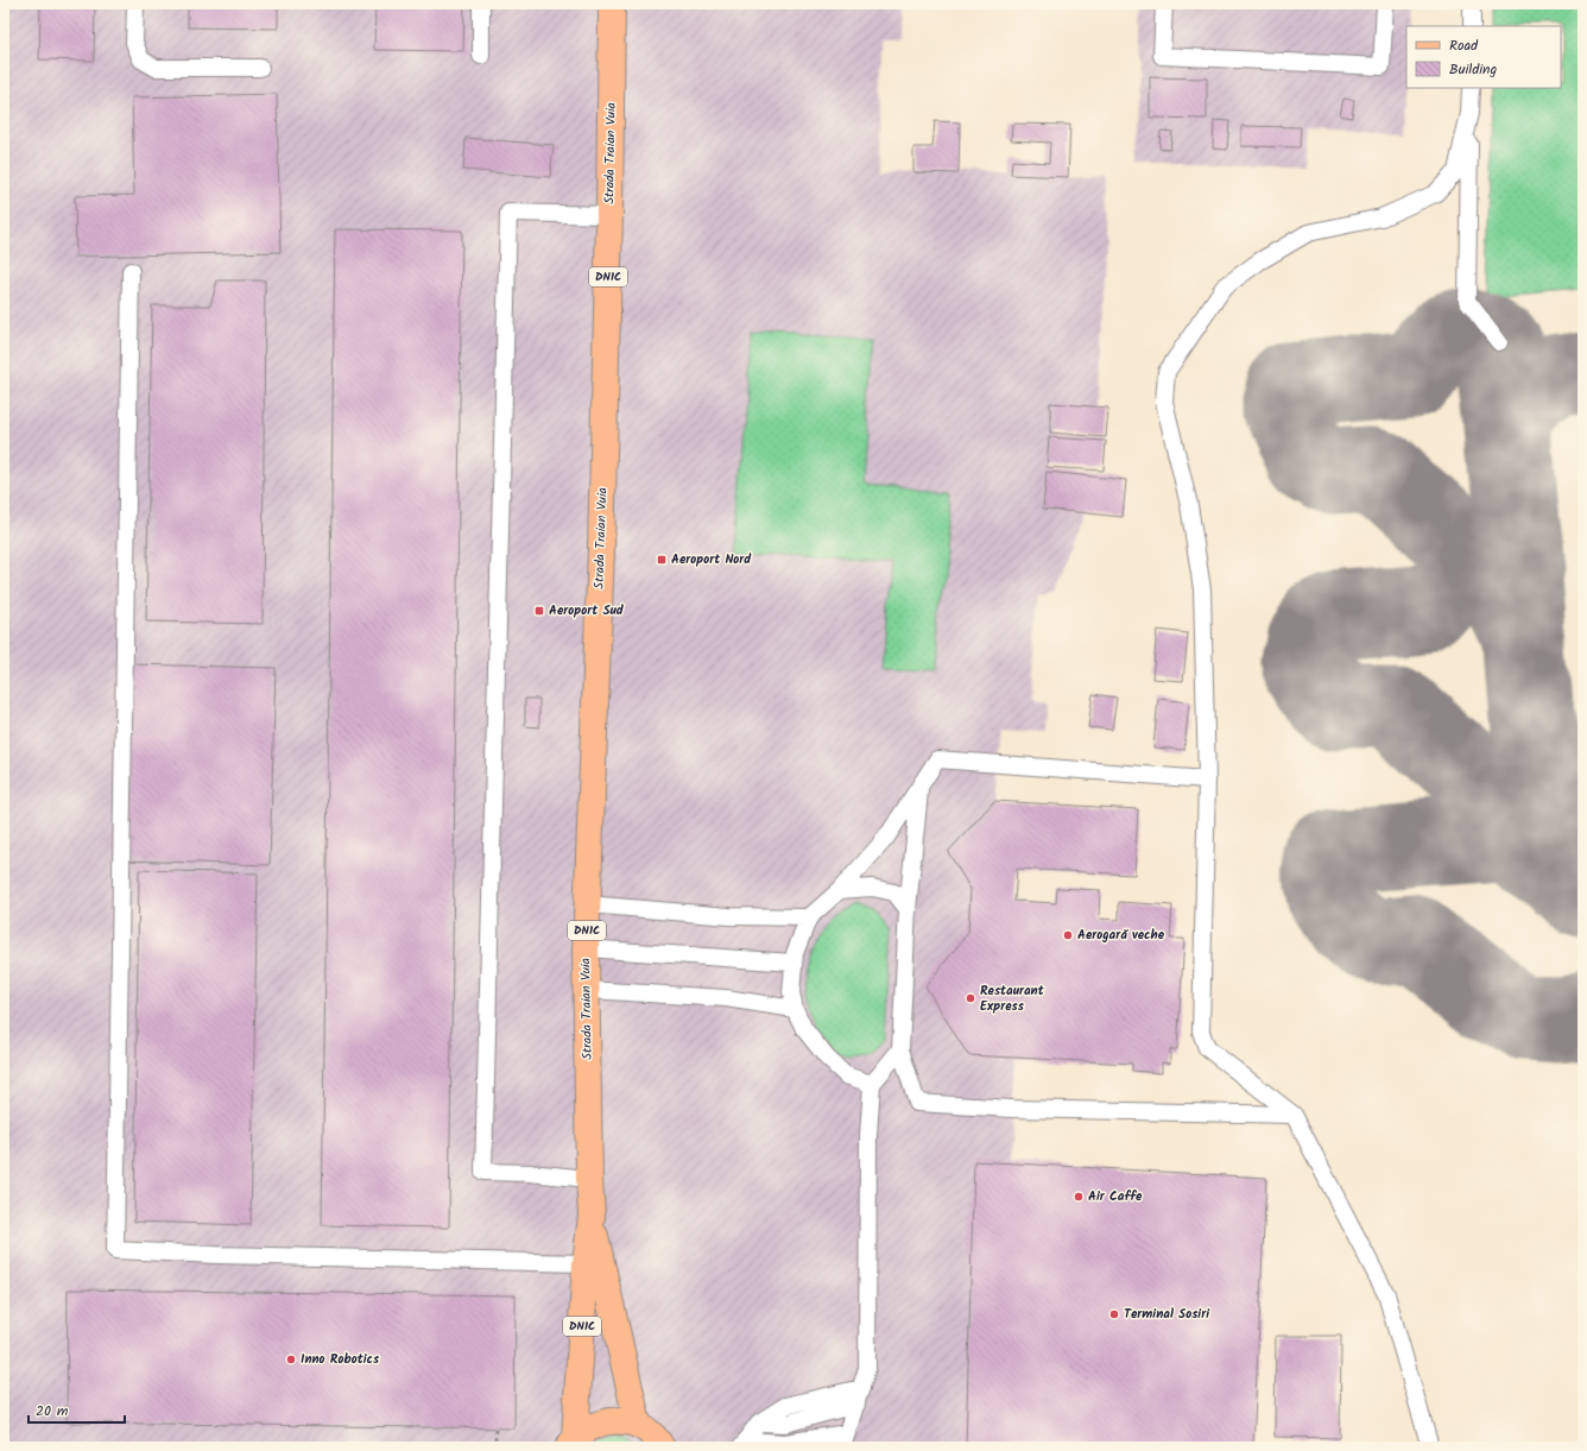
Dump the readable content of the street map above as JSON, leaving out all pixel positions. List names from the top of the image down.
{
  "streets": {
    "main road": ["Strada Traian Vuia", "DN1C"]
  },
  "places": {
    "transit": ["Aeroport Nord", "Aeroport Sud"],
    "other": [
      "Aerogară veche",
      "Restaurant Express",
      "Air Caffe",
      "Terminal Sosiri",
      "Inno Robotics"
    ]
  },
  "legend": ["Road", "Building"],
  "scale_bar": "20 m"
}
